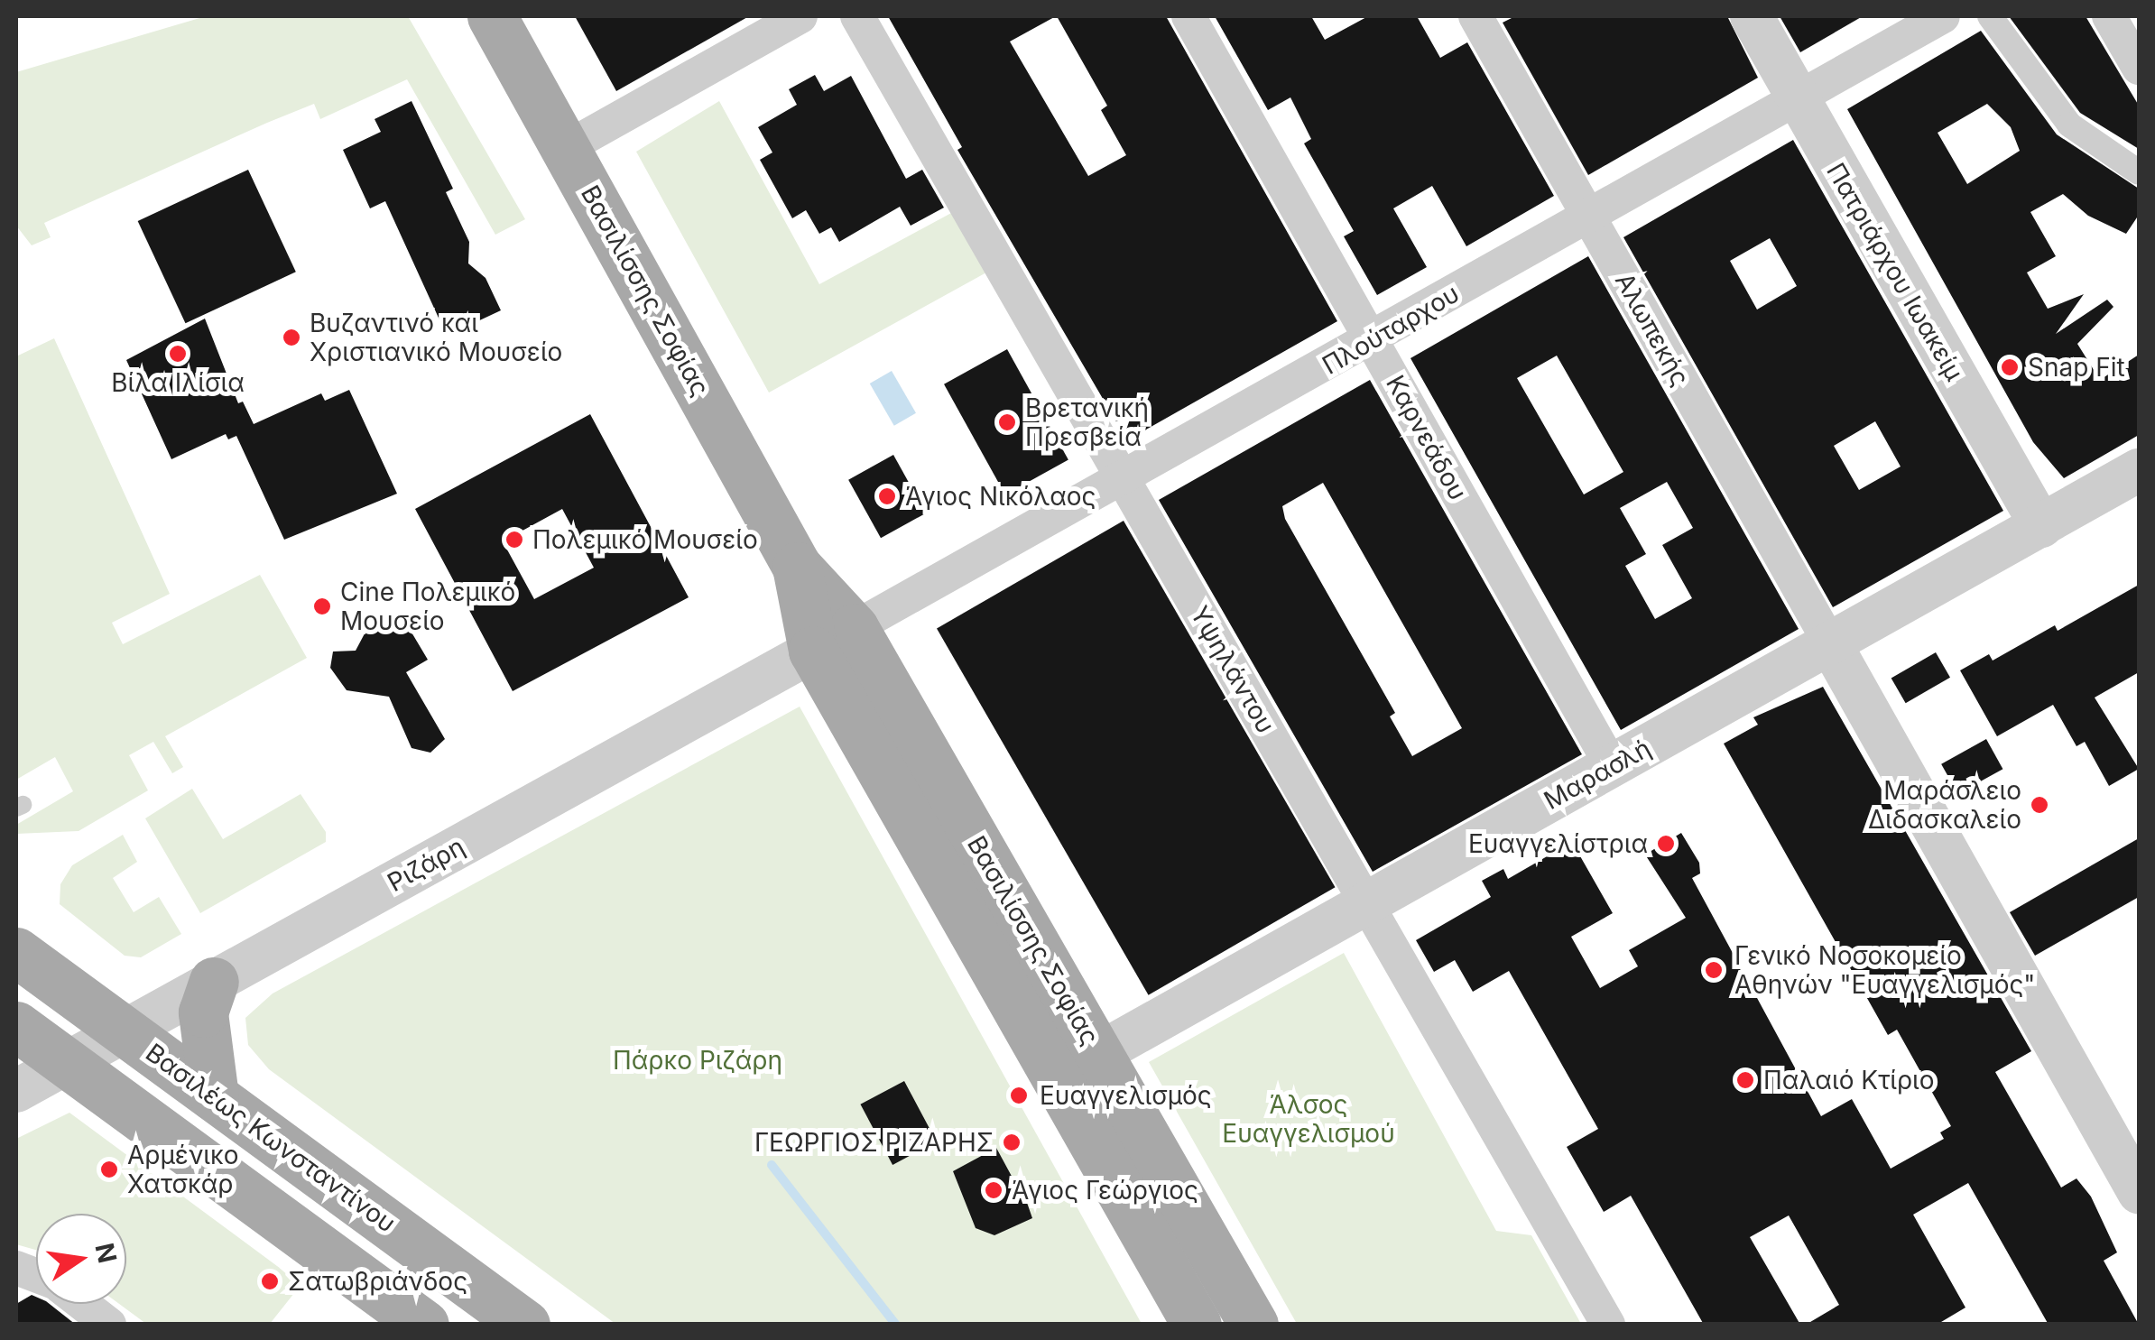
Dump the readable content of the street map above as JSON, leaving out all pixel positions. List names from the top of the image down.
{
  "streets": {
    "main road": ["Βασιλίσσης Σοφίας", "Βασιλέως Κωνσταντίνου"],
    "street": [
      "Πατριάρχου Ιωακείμ",
      "Πλούταρχου",
      "Αλωπεκής",
      "Καρνεάδου",
      "Υψηλάντου",
      "Μαρασλή",
      "Ριζάρη"
    ]
  },
  "crossings": [
    ["Πατριάρχου Ιωακείμ", "Πλούταρχου"],
    ["Πατριάρχου Ιωακείμ", "Μαρασλή"],
    ["Βασιλίσσης Σοφίας", "Πλούταρχου"],
    ["Βασιλίσσης Σοφίας", "Μαρασλή"],
    ["Βασιλίσσης Σοφίας", "Ριζάρη"],
    ["Πλούταρχου", "Αλωπεκής"],
    ["Πλούταρχου", "Καρνεάδου"],
    ["Πλούταρχου", "Υψηλάντου"],
    ["Πλούταρχου", "Ριζάρη"],
    ["Αλωπεκής", "Μαρασλή"],
    ["Καρνεάδου", "Μαρασλή"],
    ["Υψηλάντου", "Μαρασλή"],
    ["Ριζάρη", "Βασιλέως Κωνσταντίνου"]
  ],
  "parks": ["Πάρκο Ριζάρη", "Άλσος Ευαγγελισμού"],
  "places": [
    "Βυζαντινό και Χριστιανικό Μουσείο",
    "Βίλα Ιλίσια",
    "Snap Fit",
    "Βρετανική Πρεσβεία",
    "Άγιος Νικόλαος",
    "Πολεμικό Μουσείο",
    "Cine Πολεμικό Μουσείο",
    "Μαράσλειο Διδασκαλείο",
    "Ευαγγελίστρια",
    "Γενικό Νοσοκομείο Αθηνών \"Ευαγγελισμός\"",
    "Παλαιό Κτίριο",
    "Ευαγγελισμός",
    "ΓΕΩΡΓΙΟΣ ΡΙΖΑΡΗΣ",
    "Αρμένικο Χατσκάρ",
    "Άγιος Γεώργιος",
    "Σατωβριάνδος"
  ],
  "north": "right"
}
